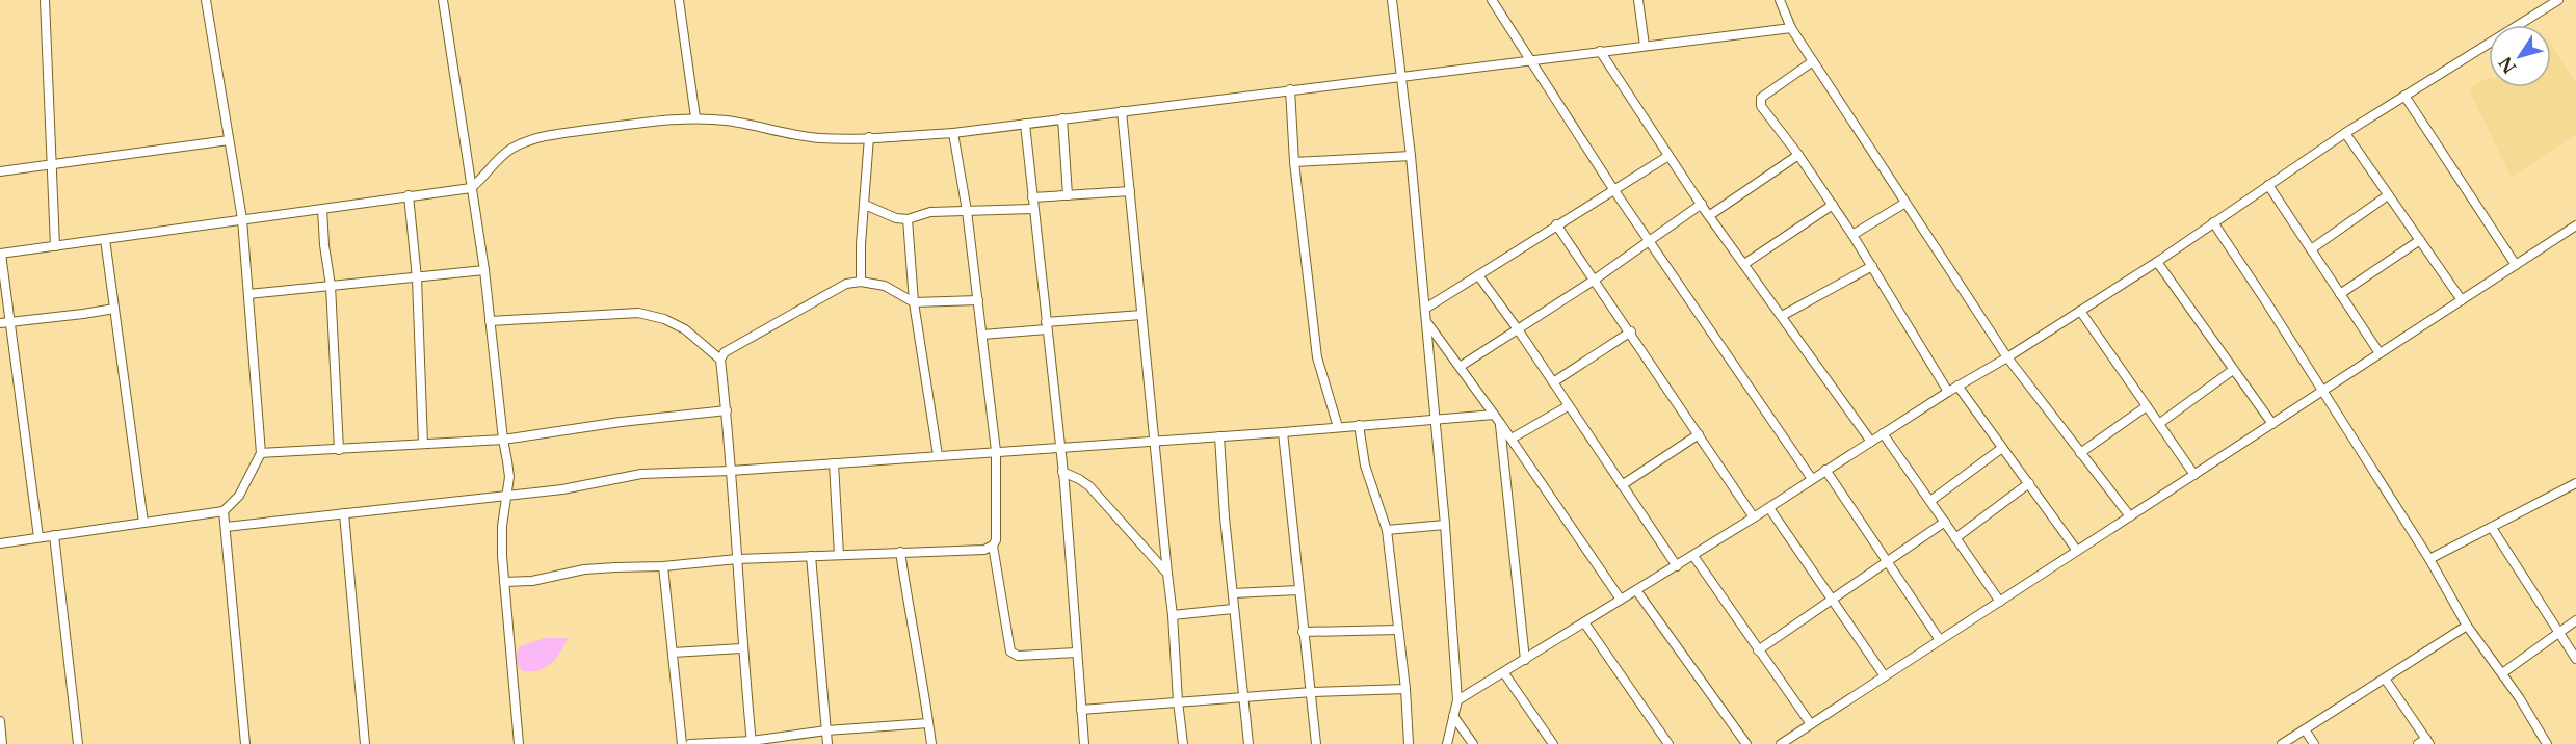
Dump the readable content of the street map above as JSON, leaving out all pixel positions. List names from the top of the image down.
{
  "north": "bottom left"
}
